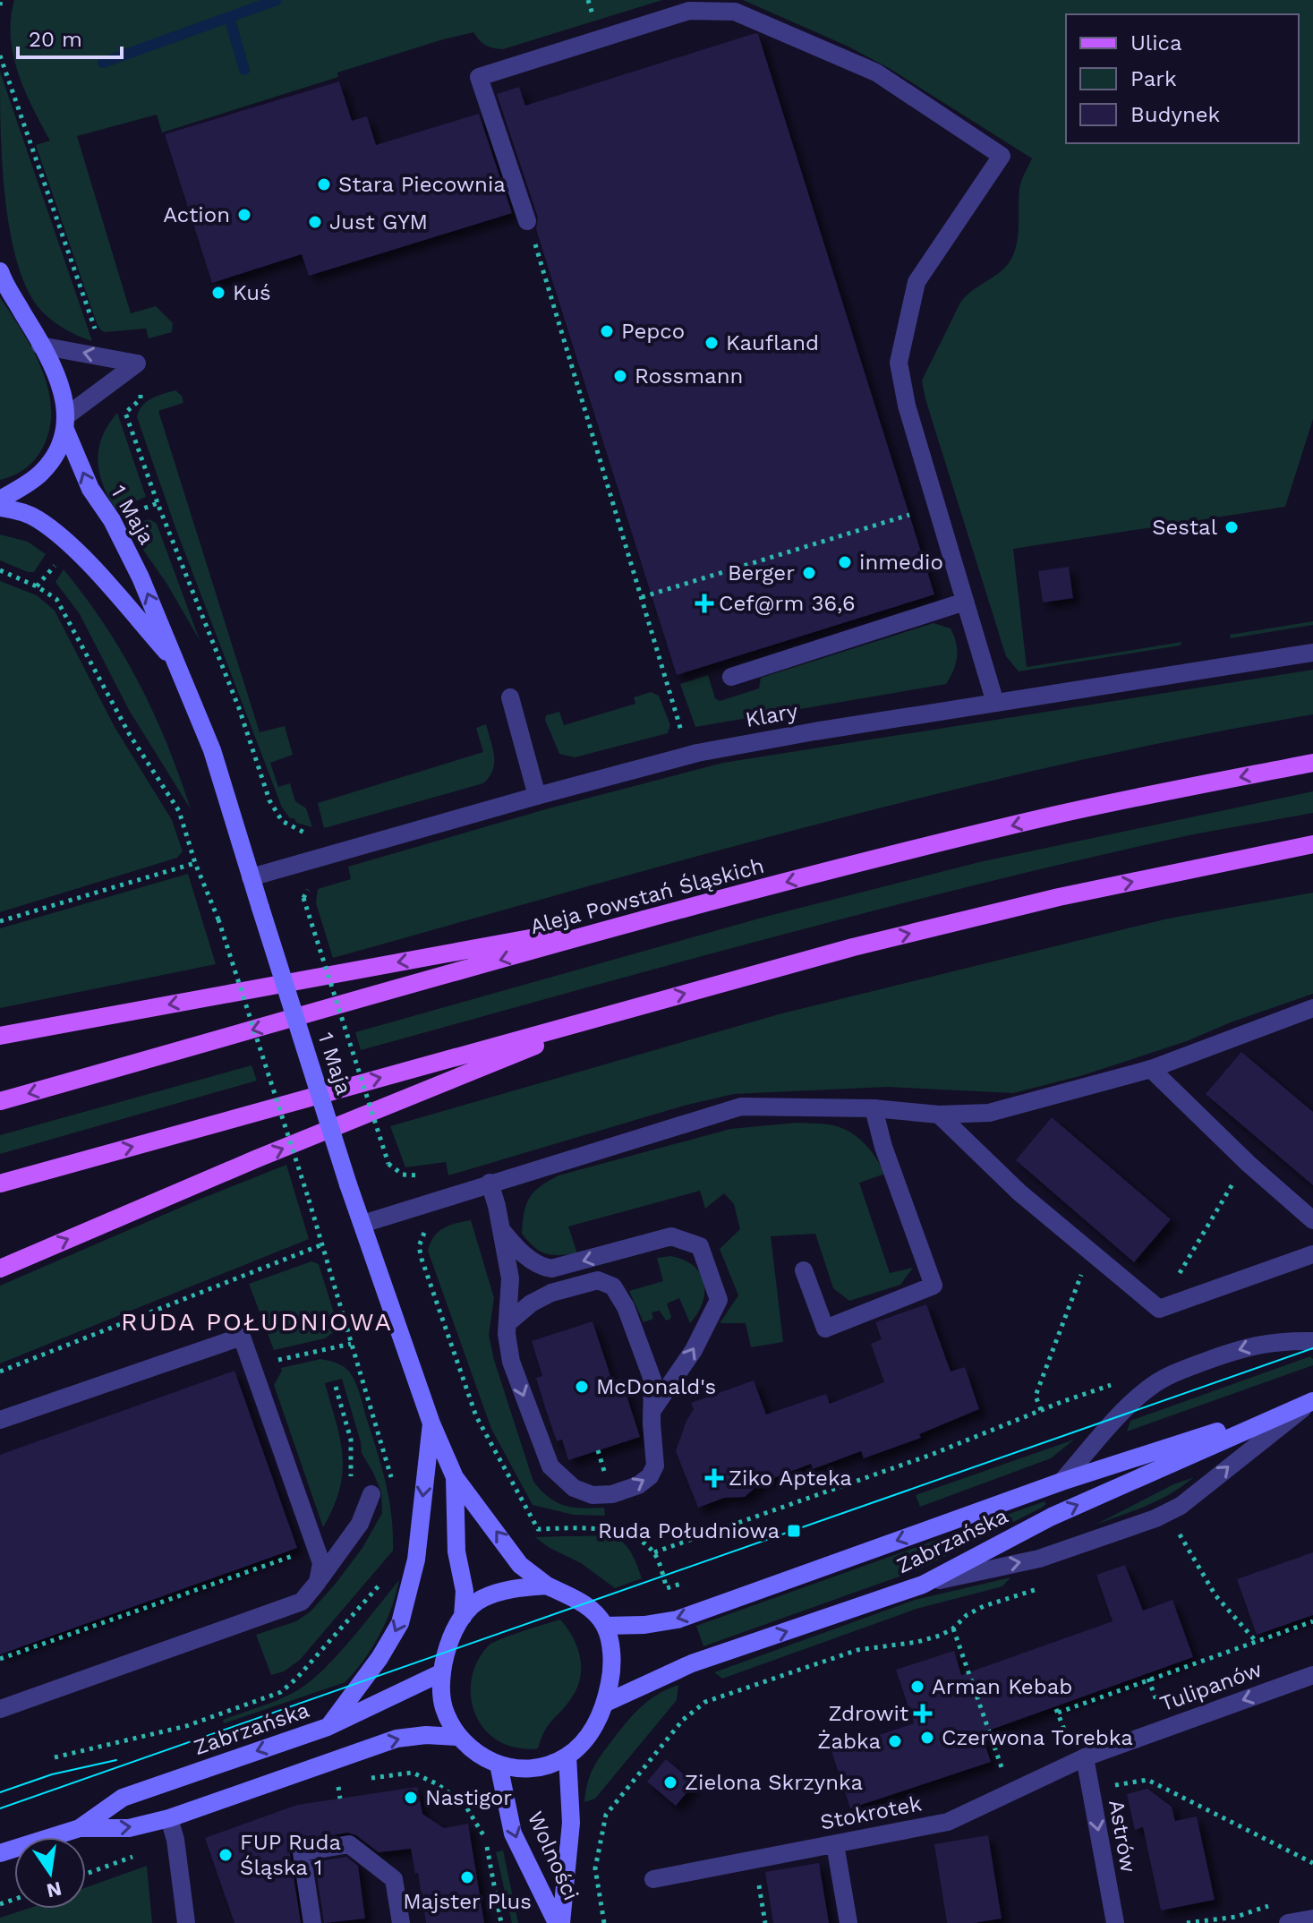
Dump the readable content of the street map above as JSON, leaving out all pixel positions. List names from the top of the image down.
{
  "streets": {
    "main road": ["Aleja Powstań Śląskich"],
    "street": [
      "1 Maja",
      "Klary",
      "Zabrzańska",
      "Tulipanów",
      "Stokrotek",
      "Astrów",
      "Wolności"
    ]
  },
  "crossings": [
    ["1 Maja", "Klary"],
    ["1 Maja", "Zabrzańska"],
    ["1 Maja", "Wolności"],
    ["Zabrzańska", "Wolności"],
    ["Tulipanów", "Stokrotek"],
    ["Tulipanów", "Astrów"],
    ["Stokrotek", "Astrów"]
  ],
  "one_way": ["Tulipanów", "Astrów"],
  "districts": ["RUDA POŁUDNIOWA"],
  "places": {
    "other": [
      "Stara Piecownia",
      "Action",
      "Just GYM",
      "Kuś",
      "Pepco",
      "Kaufland",
      "Rossmann",
      "Sestal",
      "inmedio",
      "Berger",
      "McDonald's",
      "Arman Kebab",
      "Czerwona Torebka",
      "Żabka",
      "Zielona Skrzynka",
      "Nastigor",
      "FUP Ruda Śląska 1",
      "Majster Plus"
    ],
    "health": ["Cef@rm 36,6", "Ziko Apteka", "Zdrowit"],
    "transit": ["Ruda Południowa"]
  },
  "legend": ["Ulica", "Park", "Budynek"],
  "scale_bar": "20 m",
  "north": "bottom"
}
